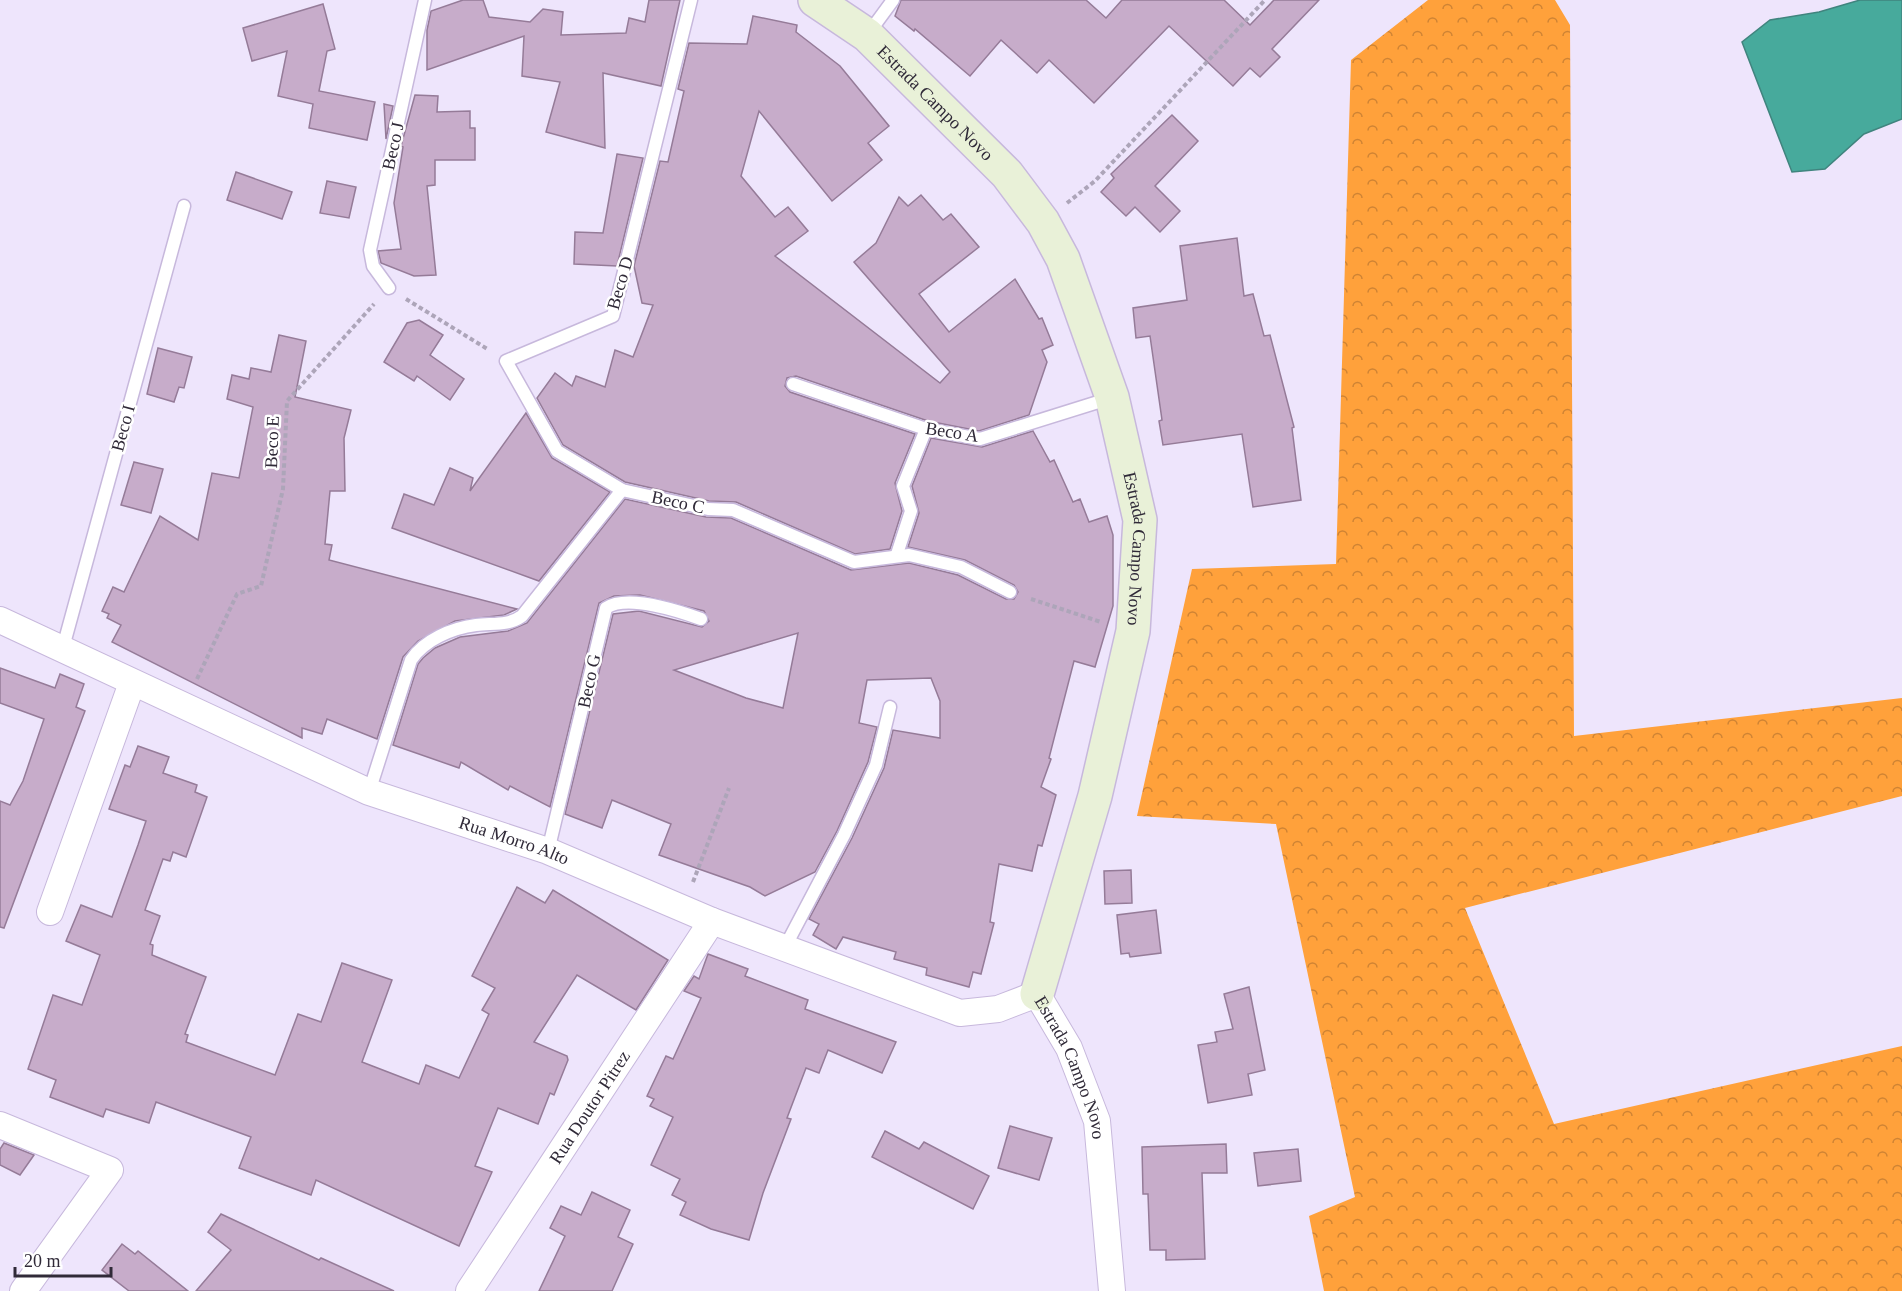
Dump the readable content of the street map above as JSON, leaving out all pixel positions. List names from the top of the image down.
{
  "streets": {
    "street": ["Estrada Campo Novo", "Rua Morro Alto", "Rua Doutor Pitrez"],
    "lane": [
      "Beco J",
      "Beco D",
      "Beco I",
      "Beco A",
      "Beco C",
      "Beco G"
    ],
    "path": ["Beco E"]
  },
  "crossings": [
    ["Estrada Campo Novo", "Beco A"],
    ["Estrada Campo Novo", "Rua Morro Alto"],
    ["Beco J", "Beco E"],
    ["Beco I", "Rua Morro Alto"],
    ["Beco E", "Rua Morro Alto"],
    ["Beco G", "Rua Morro Alto"],
    ["Rua Morro Alto", "Rua Doutor Pitrez"]
  ],
  "scale_bar": "20 m"
}
